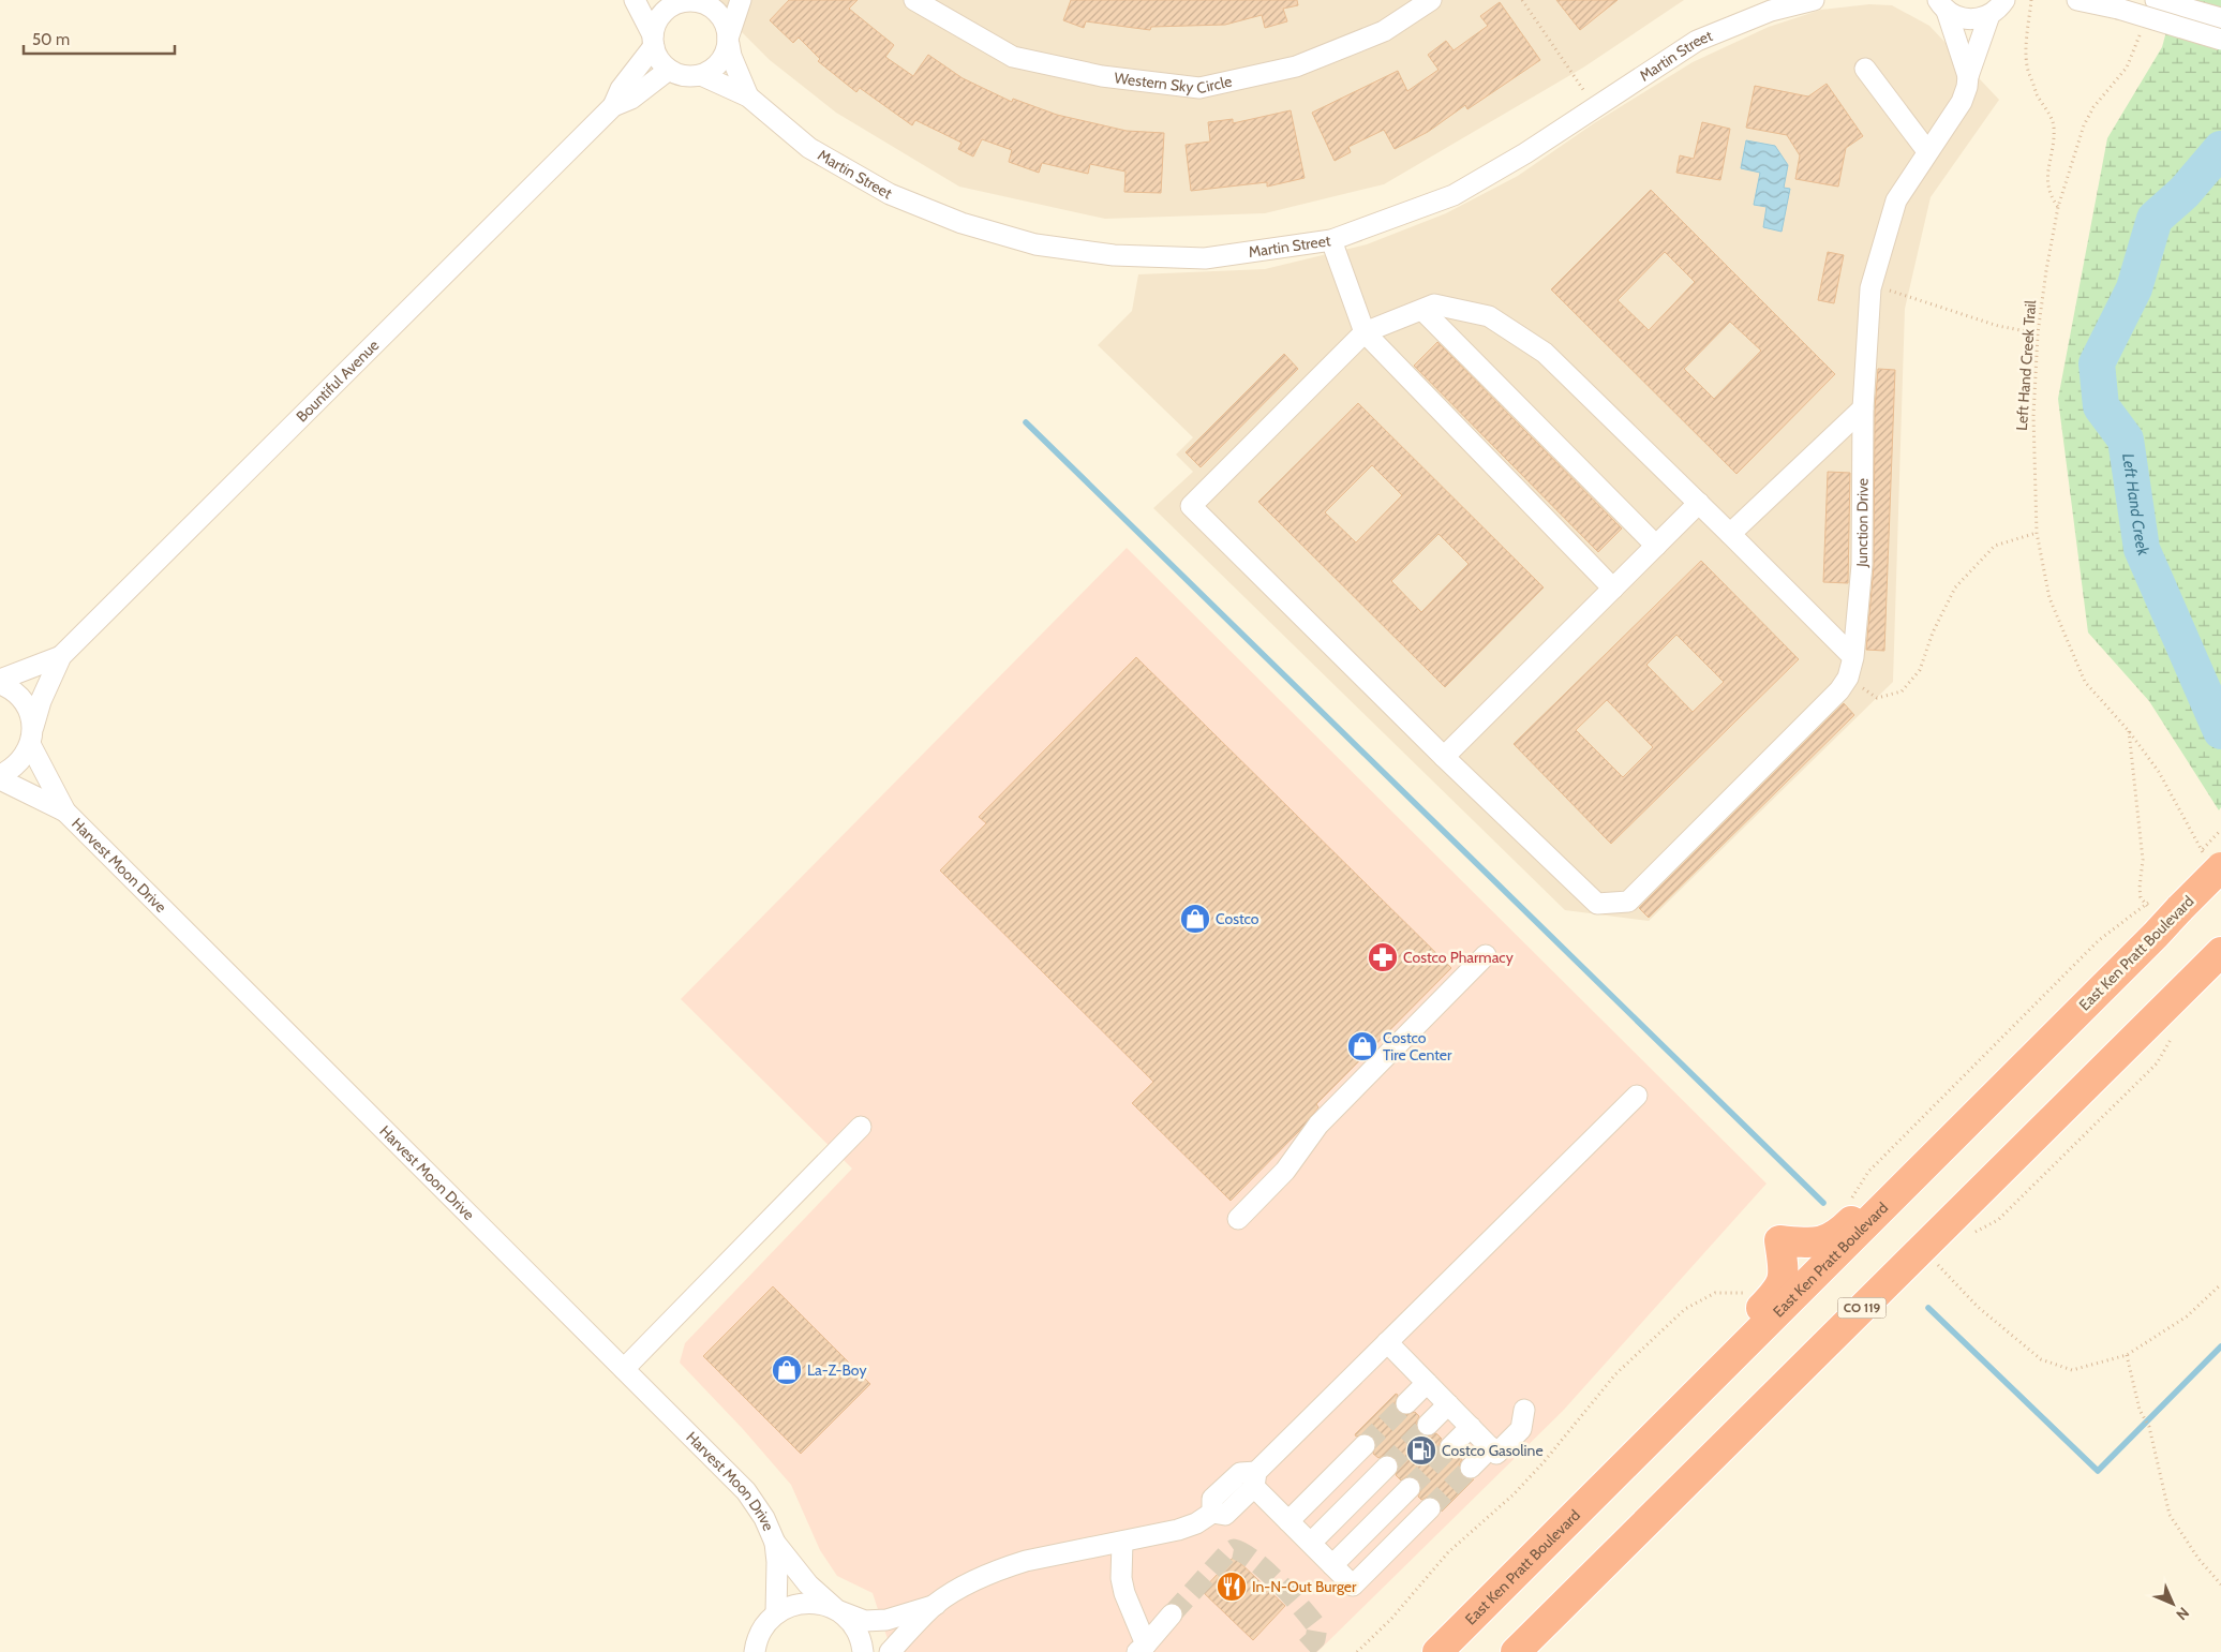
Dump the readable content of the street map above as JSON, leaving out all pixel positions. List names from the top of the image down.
{
  "streets": {
    "highway": ["East Ken Pratt Boulevard", "CO 119"],
    "street": [
      "Martin Street",
      "Western Sky Circle",
      "Bountiful Avenue",
      "Junction Drive",
      "Harvest Moon Drive"
    ],
    "path": ["Left Hand Creek Trail"]
  },
  "crossings": [
    ["Left Hand Creek Trail", "East Ken Pratt Boulevard"]
  ],
  "water": ["Left Hand Creek"],
  "places": {
    "shop": ["Costco", "Costco Tire Center", "La-Z-Boy"],
    "pharmacy": ["Costco Pharmacy"],
    "fuel station": ["Costco Gasoline"],
    "restaurant": ["In-N-Out Burger"]
  },
  "scale_bar": "50 m",
  "north": "bottom right"
}
